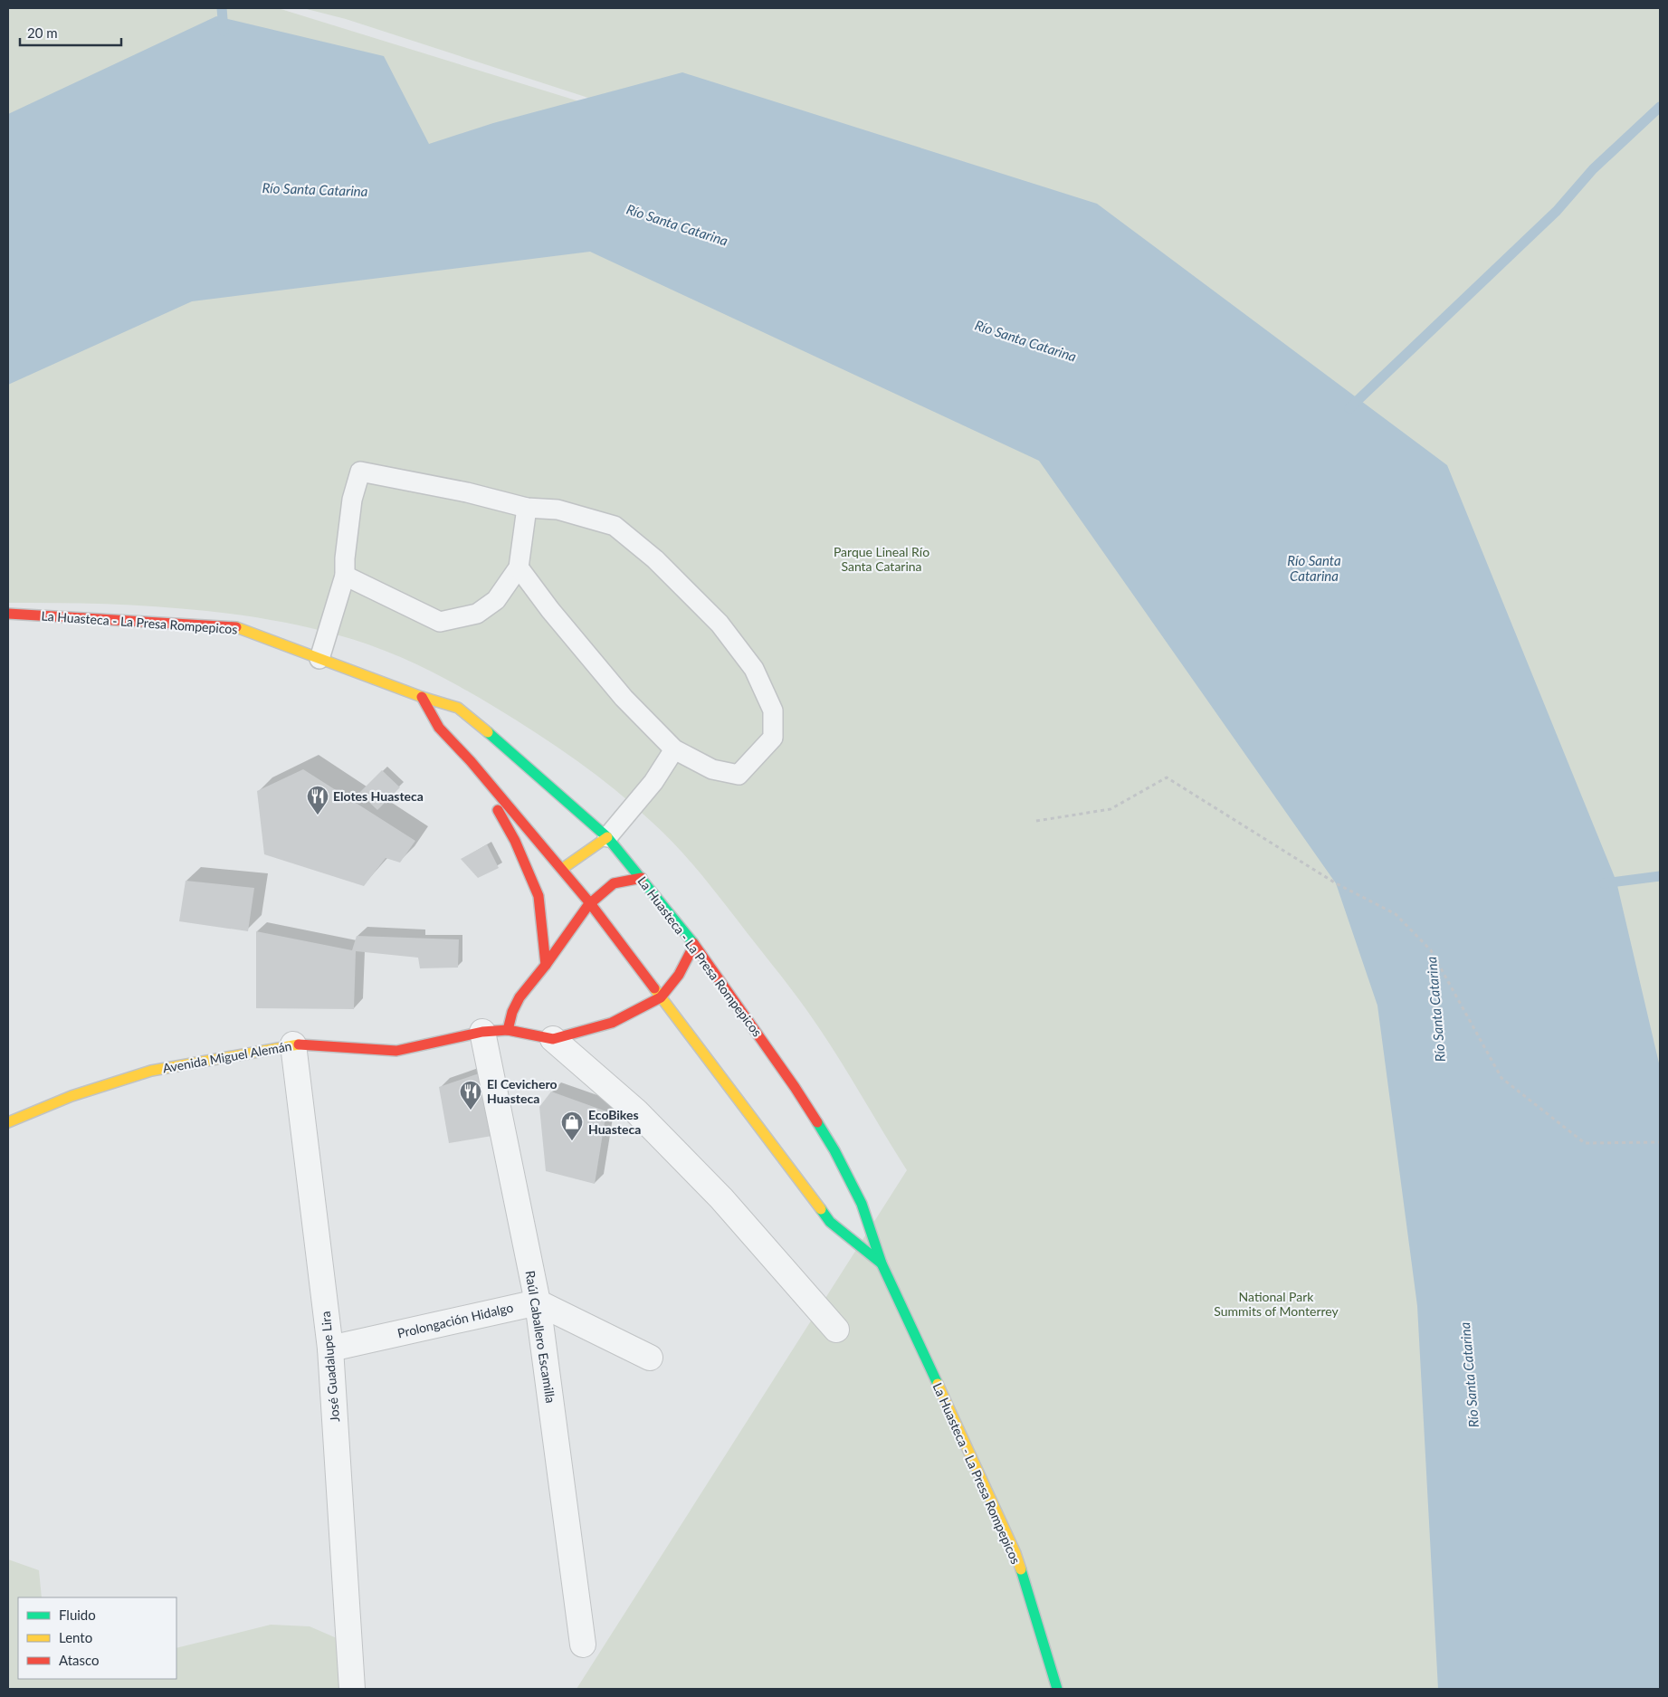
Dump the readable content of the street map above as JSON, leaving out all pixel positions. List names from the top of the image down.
{
  "streets": {
    "main road": ["La Huasteca - La Presa Rompepicos", "Avenida Miguel Alemán"],
    "street": ["Prolongación Hidalgo", "Raúl Caballero Escamilla", "José Guadalupe Lira"]
  },
  "crossings": [
    ["La Huasteca - La Presa Rompepicos", "Avenida Miguel Alemán"],
    ["Avenida Miguel Alemán", "Raúl Caballero Escamilla"],
    ["Avenida Miguel Alemán", "José Guadalupe Lira"],
    ["Prolongación Hidalgo", "Raúl Caballero Escamilla"],
    ["Prolongación Hidalgo", "José Guadalupe Lira"]
  ],
  "water": ["Río Santa Catarina"],
  "parks": ["Parque Lineal Río Santa Catarina", "National Park Summits of Monterrey"],
  "places": {
    "restaurant": ["Elotes Huasteca", "El Cevichero Huasteca"],
    "shop": ["EcoBikes Huasteca"]
  },
  "legend": ["Fluido", "Lento", "Atasco"],
  "scale_bar": "20 m"
}
